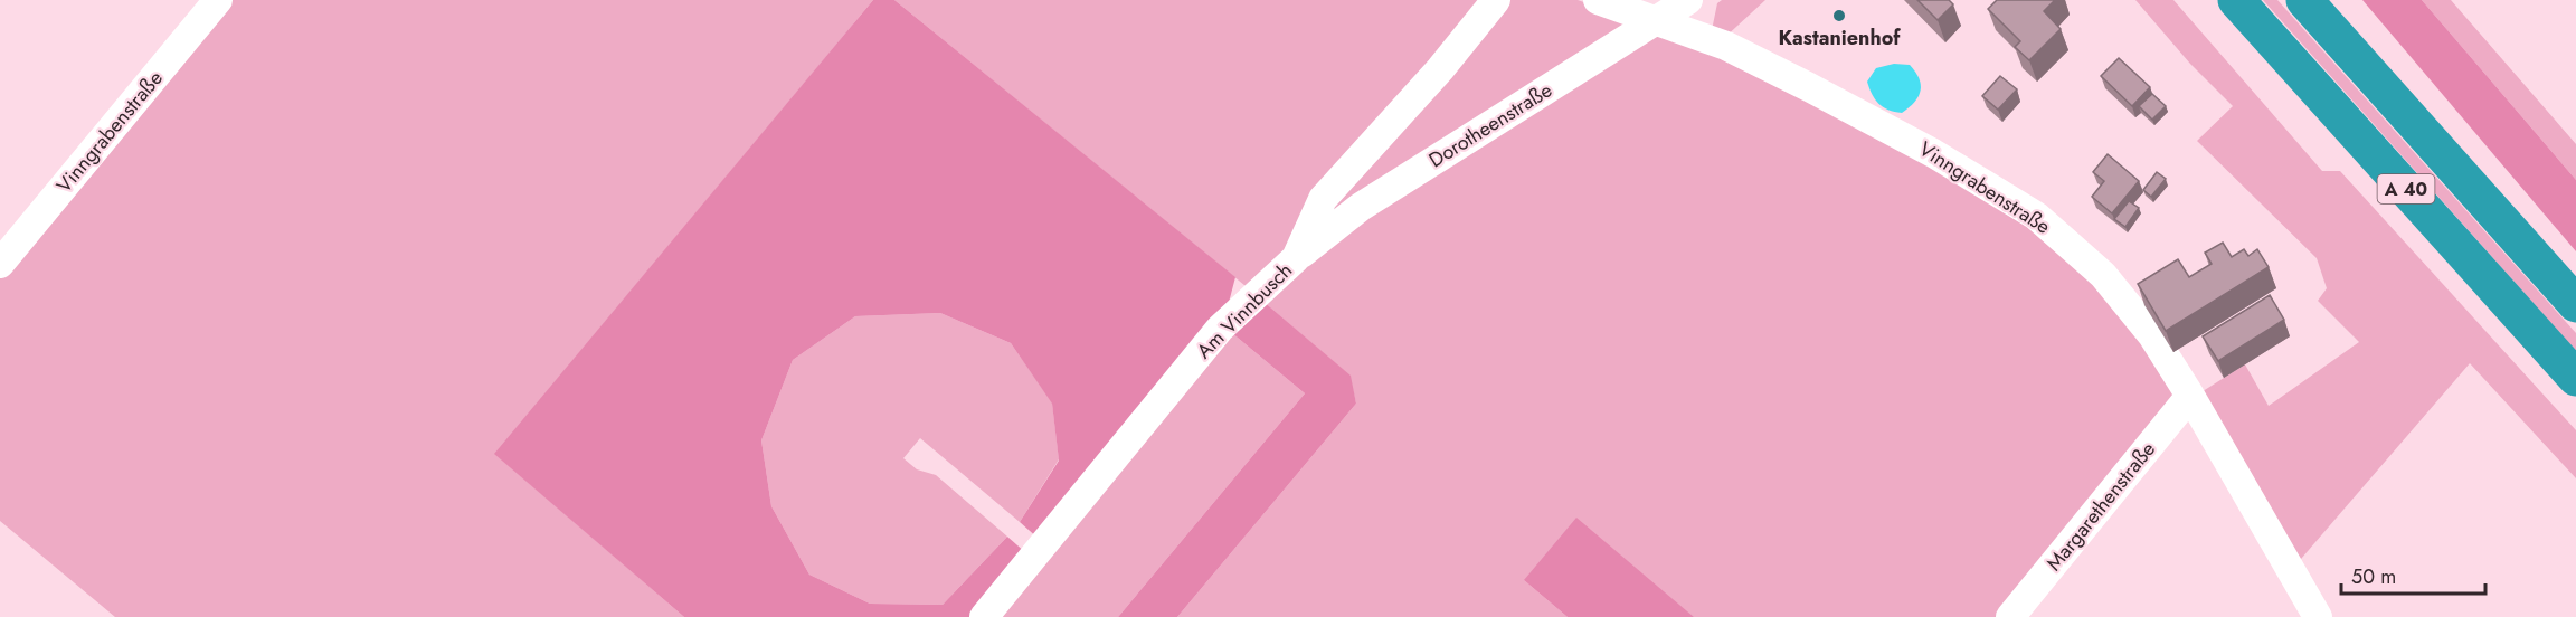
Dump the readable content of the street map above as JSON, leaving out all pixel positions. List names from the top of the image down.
{
  "streets": {
    "highway": ["A 40"],
    "street": [
      "Dorotheenstraße",
      "Vinngrabenstraße",
      "Am Vinnbusch",
      "Margarethenstraße"
    ]
  },
  "crossings": [
    ["Dorotheenstraße", "Vinngrabenstraße"],
    ["Dorotheenstraße", "Am Vinnbusch"],
    ["Vinngrabenstraße", "Margarethenstraße"]
  ],
  "places": ["Kastanienhof"],
  "scale_bar": "50 m"
}
